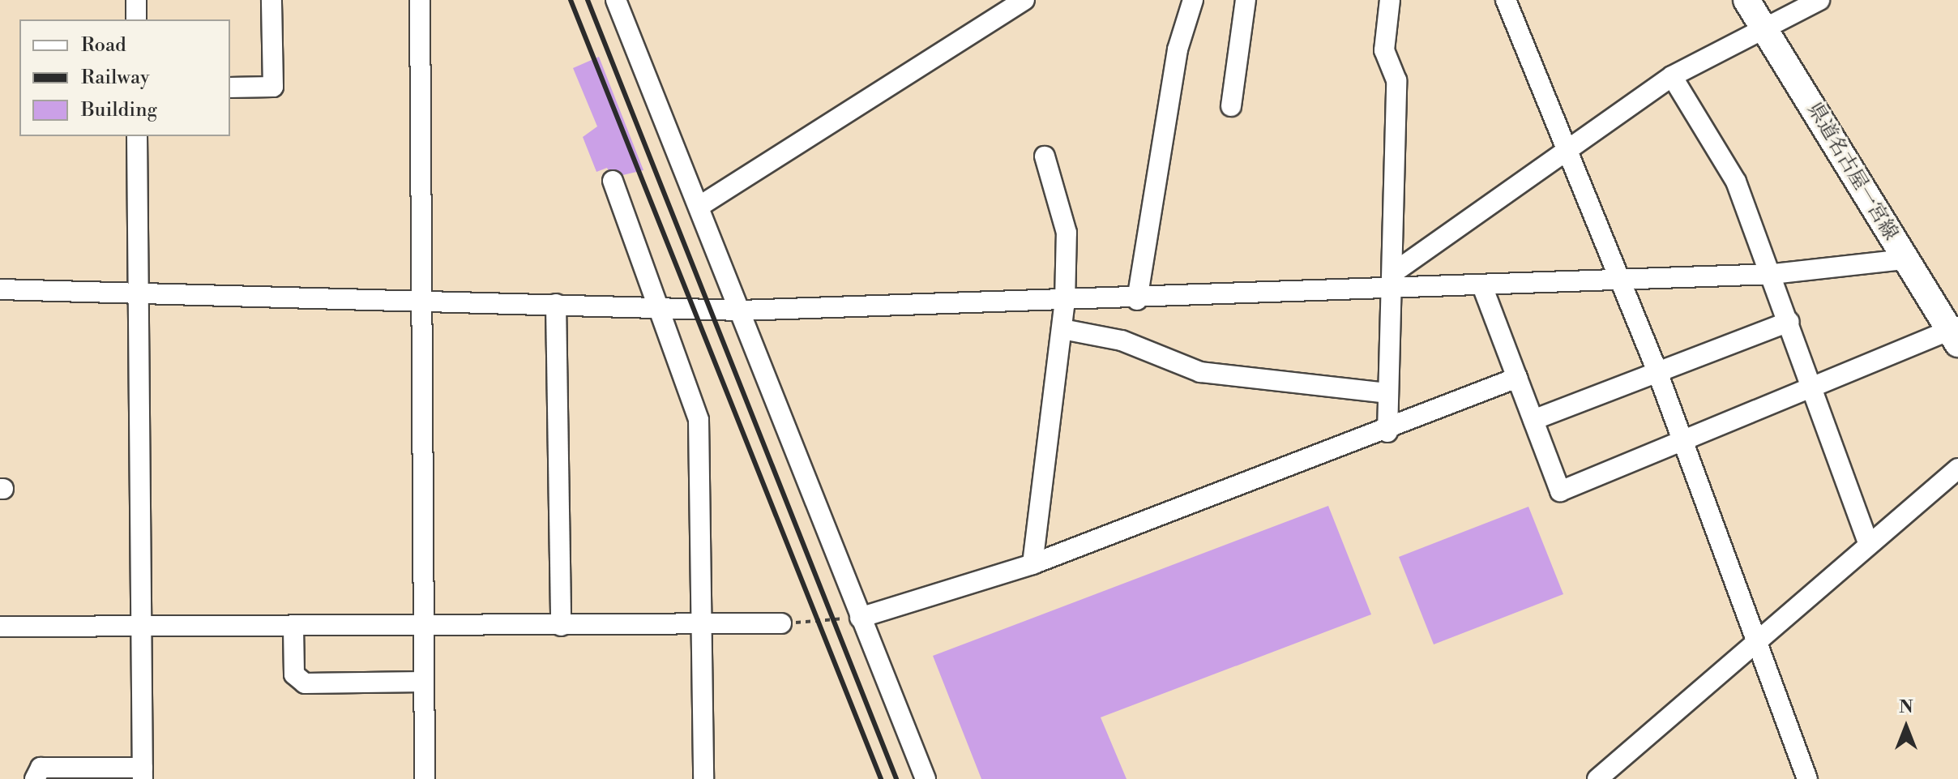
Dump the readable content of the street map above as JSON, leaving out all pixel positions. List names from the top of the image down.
{
  "streets": {
    "main road": ["県道名古屋一宮線"]
  },
  "legend": ["Road", "Railway", "Building"],
  "north": "top"
}
